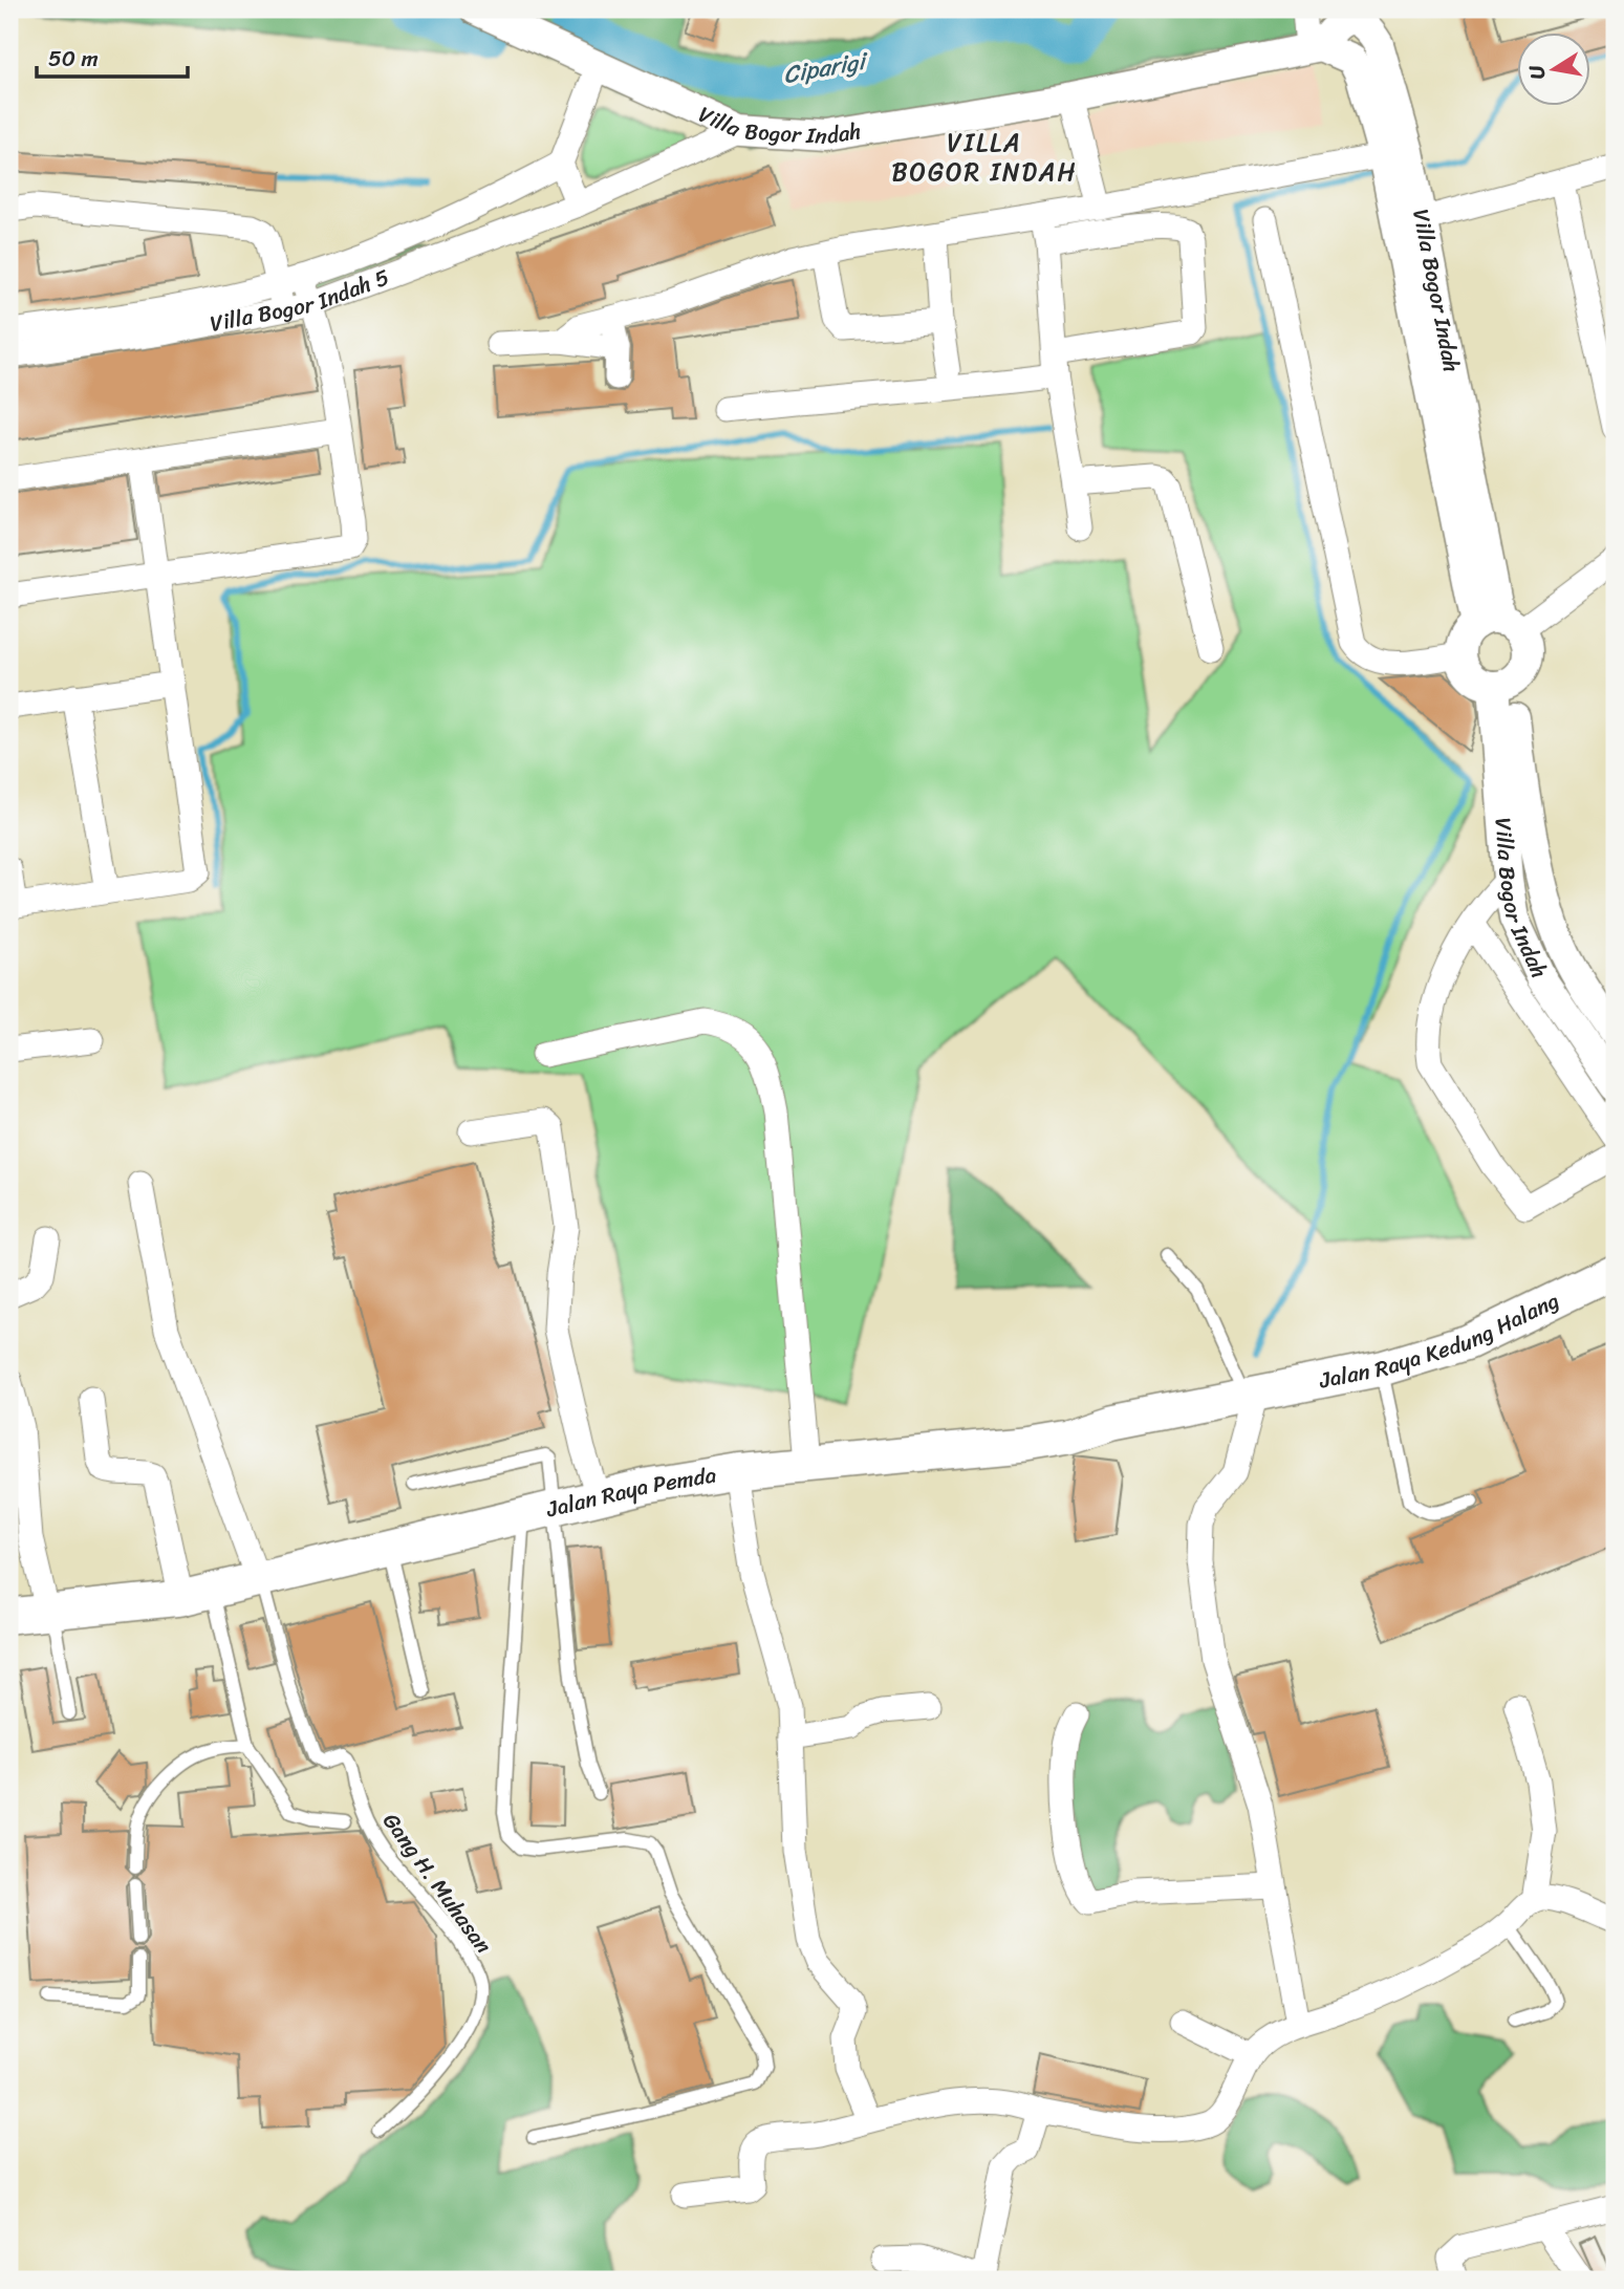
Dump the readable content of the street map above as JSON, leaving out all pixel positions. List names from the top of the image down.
{
  "streets": {
    "main road": ["Jalan Raya Kedung Halang", "Jalan Raya Pemda"],
    "street": ["Villa Bogor Indah", "Villa Bogor Indah 5"],
    "lane": ["Gang H. Muhasan"]
  },
  "crossings": [
    ["Villa Bogor Indah", "Villa Bogor Indah 5"],
    ["Jalan Raya Kedung Halang", "Jalan Raya Pemda"],
    ["Jalan Raya Pemda", "Gang H. Muhasan"]
  ],
  "districts": ["VILLA BOGOR INDAH"],
  "water": ["Ciparigi"],
  "scale_bar": "50 m",
  "north": "left"
}
